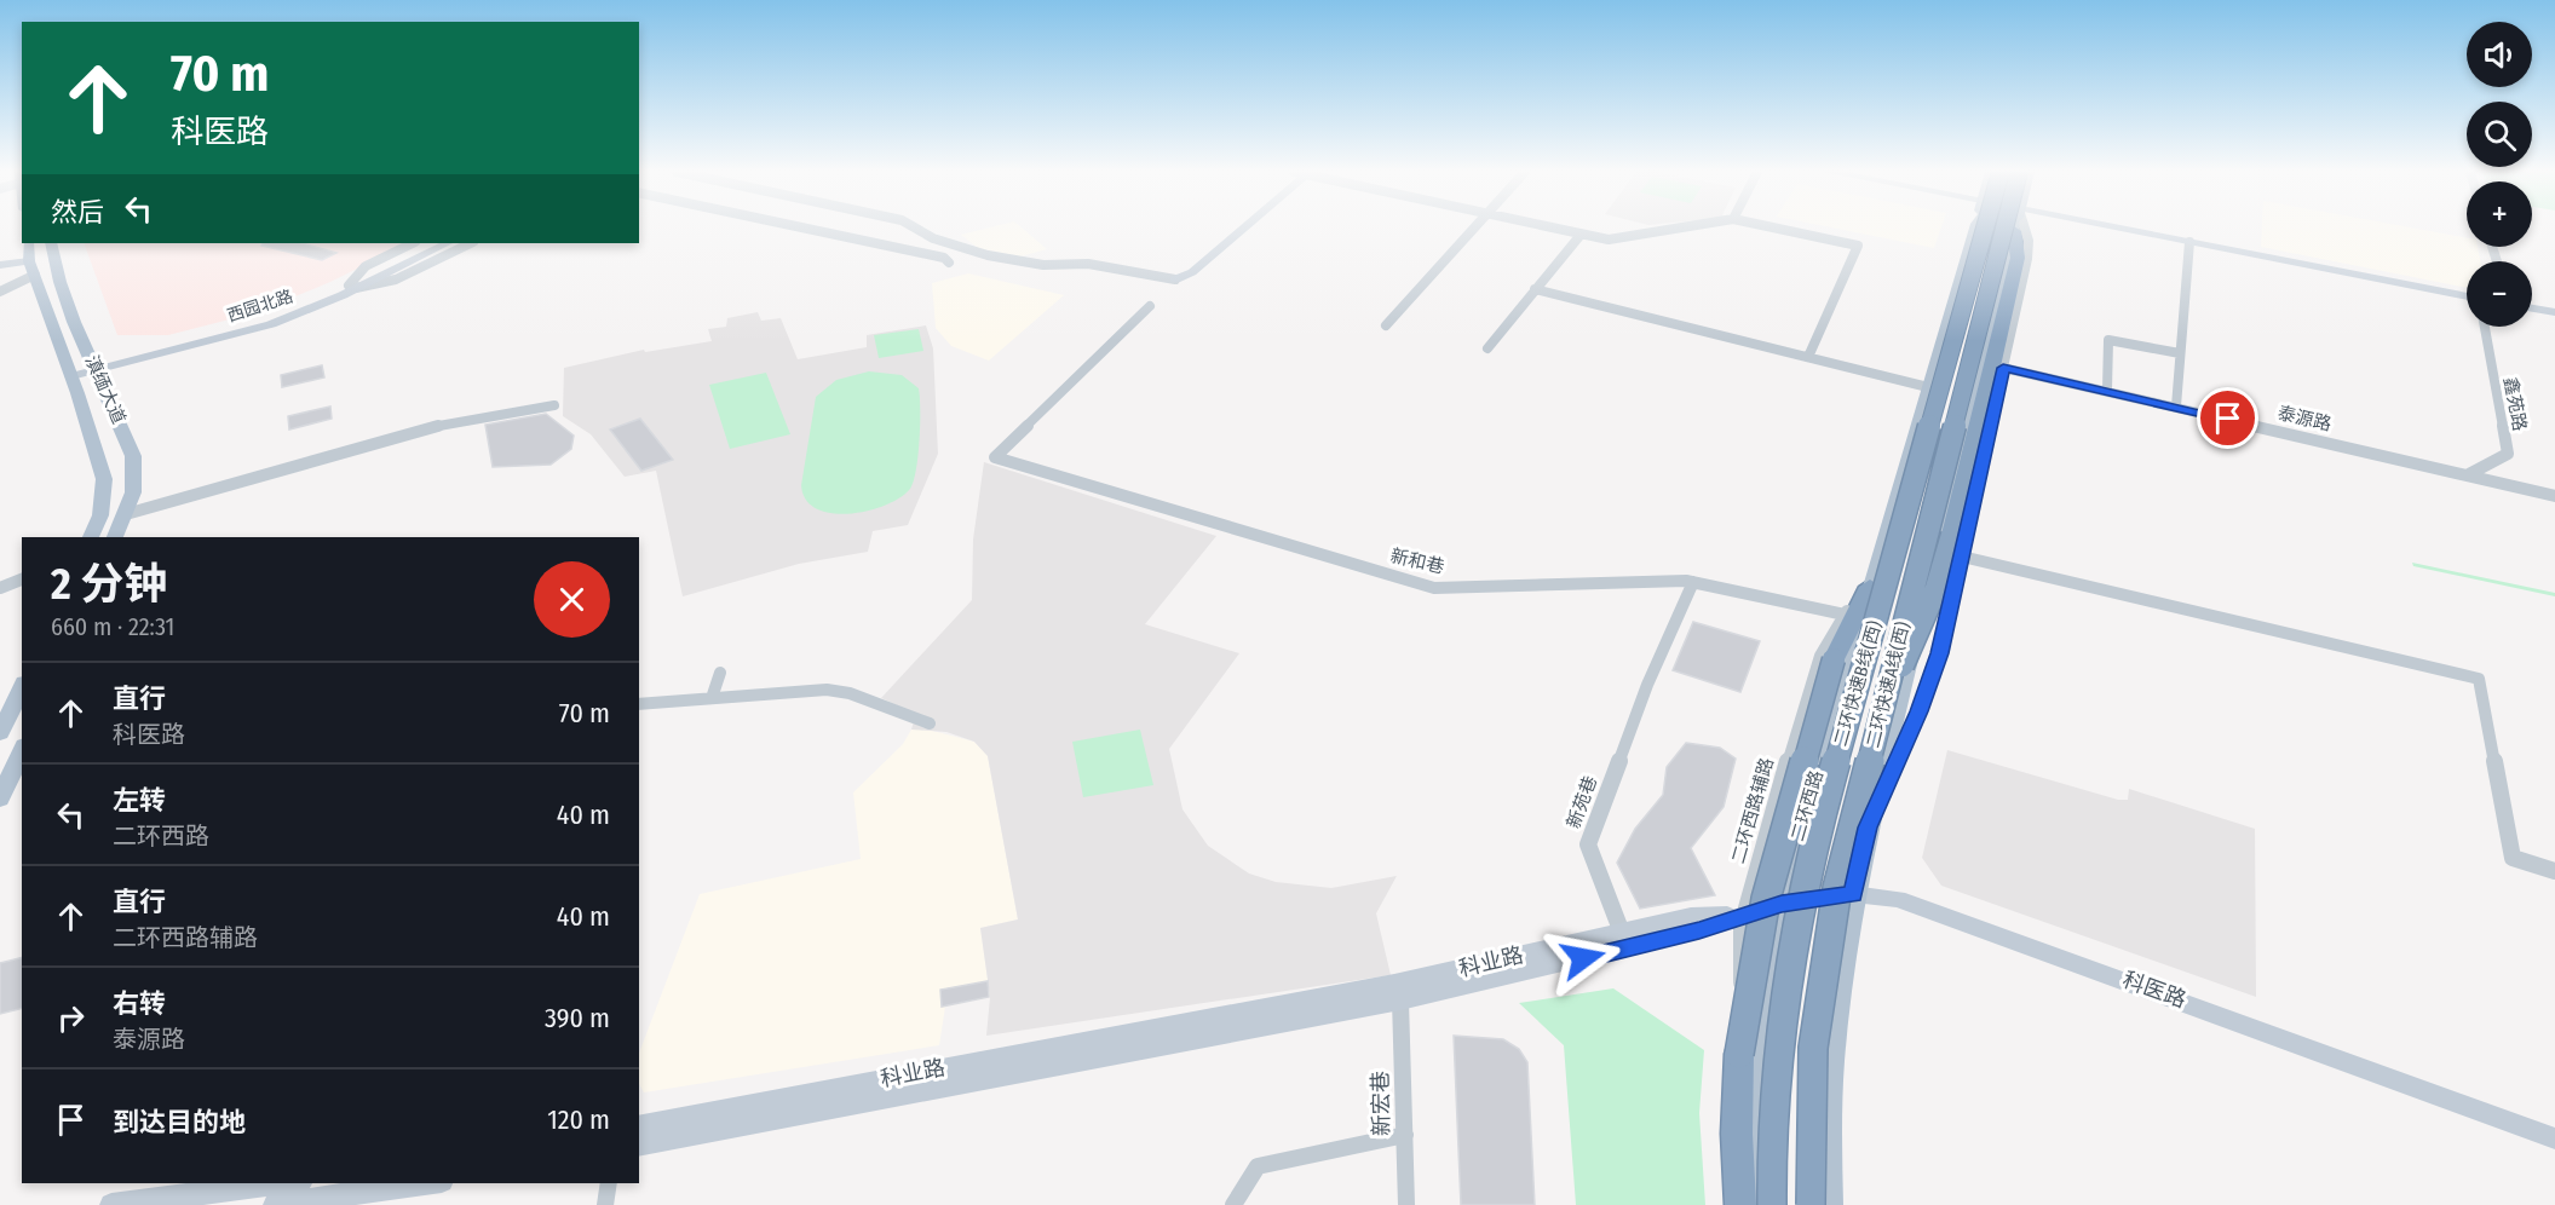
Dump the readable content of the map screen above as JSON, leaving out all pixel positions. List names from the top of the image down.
{
  "streets": {
    "highway": ["二环快速B线(西)", "二环快速A线(西)"],
    "main road": ["滇缅大道", "二环西路"],
    "street": [
      "西园北路",
      "鑫苑路",
      "泰源路",
      "新和巷",
      "新苑巷",
      "二环西路辅路",
      "科业路",
      "科医路",
      "新宏巷"
    ]
  },
  "crossings": [
    ["西园北路", "滇缅大道"],
    ["鑫苑路", "泰源路"],
    ["新和巷", "新苑巷"],
    ["新和巷", "二环西路辅路"],
    ["新苑巷", "科业路"],
    ["二环西路", "二环西路辅路"],
    ["二环西路", "科医路"],
    ["二环西路辅路", "科业路"],
    ["二环西路辅路", "科医路"],
    ["科业路", "科医路"],
    ["科业路", "新宏巷"]
  ],
  "page": {
    "map_buttons": ["+", "−"],
    "turn": ["70 m", "科医路"],
    "then": "然后",
    "heading": ["2 分钟", "660 m · 22:31"],
    "list": [
      {
        "name": "直行",
        "note": "科医路",
        "value": "70 m"
      },
      {
        "name": "左转",
        "note": "二环西路",
        "value": "40 m"
      },
      {
        "name": "直行",
        "note": "二环西路辅路",
        "value": "40 m"
      },
      {
        "name": "右转",
        "note": "泰源路",
        "value": "390 m"
      },
      {
        "name": "到达目的地",
        "value": "120 m"
      }
    ]
  }
}
